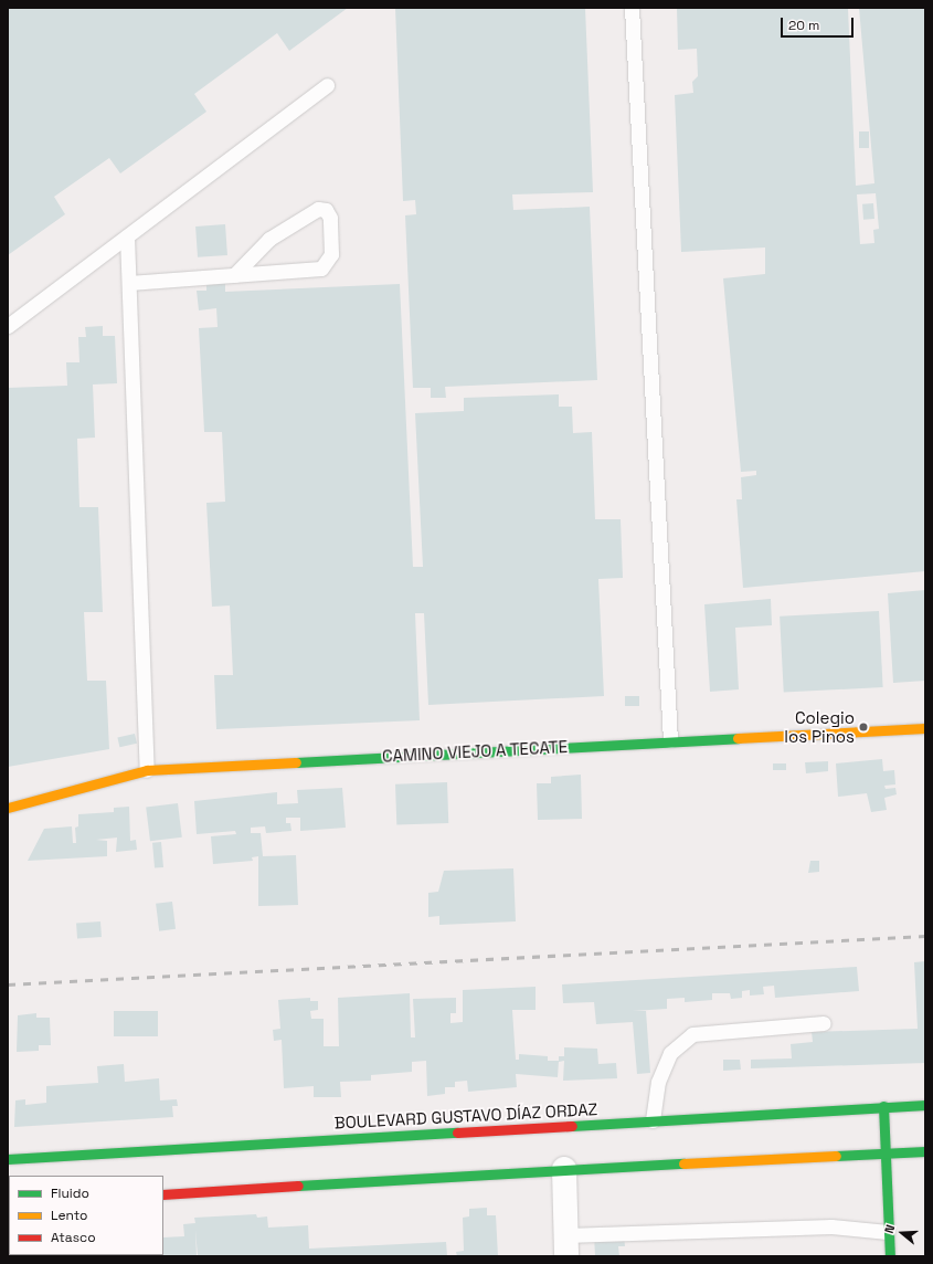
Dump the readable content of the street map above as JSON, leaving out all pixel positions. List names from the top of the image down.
{
  "streets": {
    "main road": ["CAMINO VIEJO A TECATE", "BOULEVARD GUSTAVO DÍAZ ORDAZ"]
  },
  "places": ["Colegio los Pinos"],
  "legend": ["Fluido", "Lento", "Atasco"],
  "scale_bar": "20 m",
  "north": "left"
}
